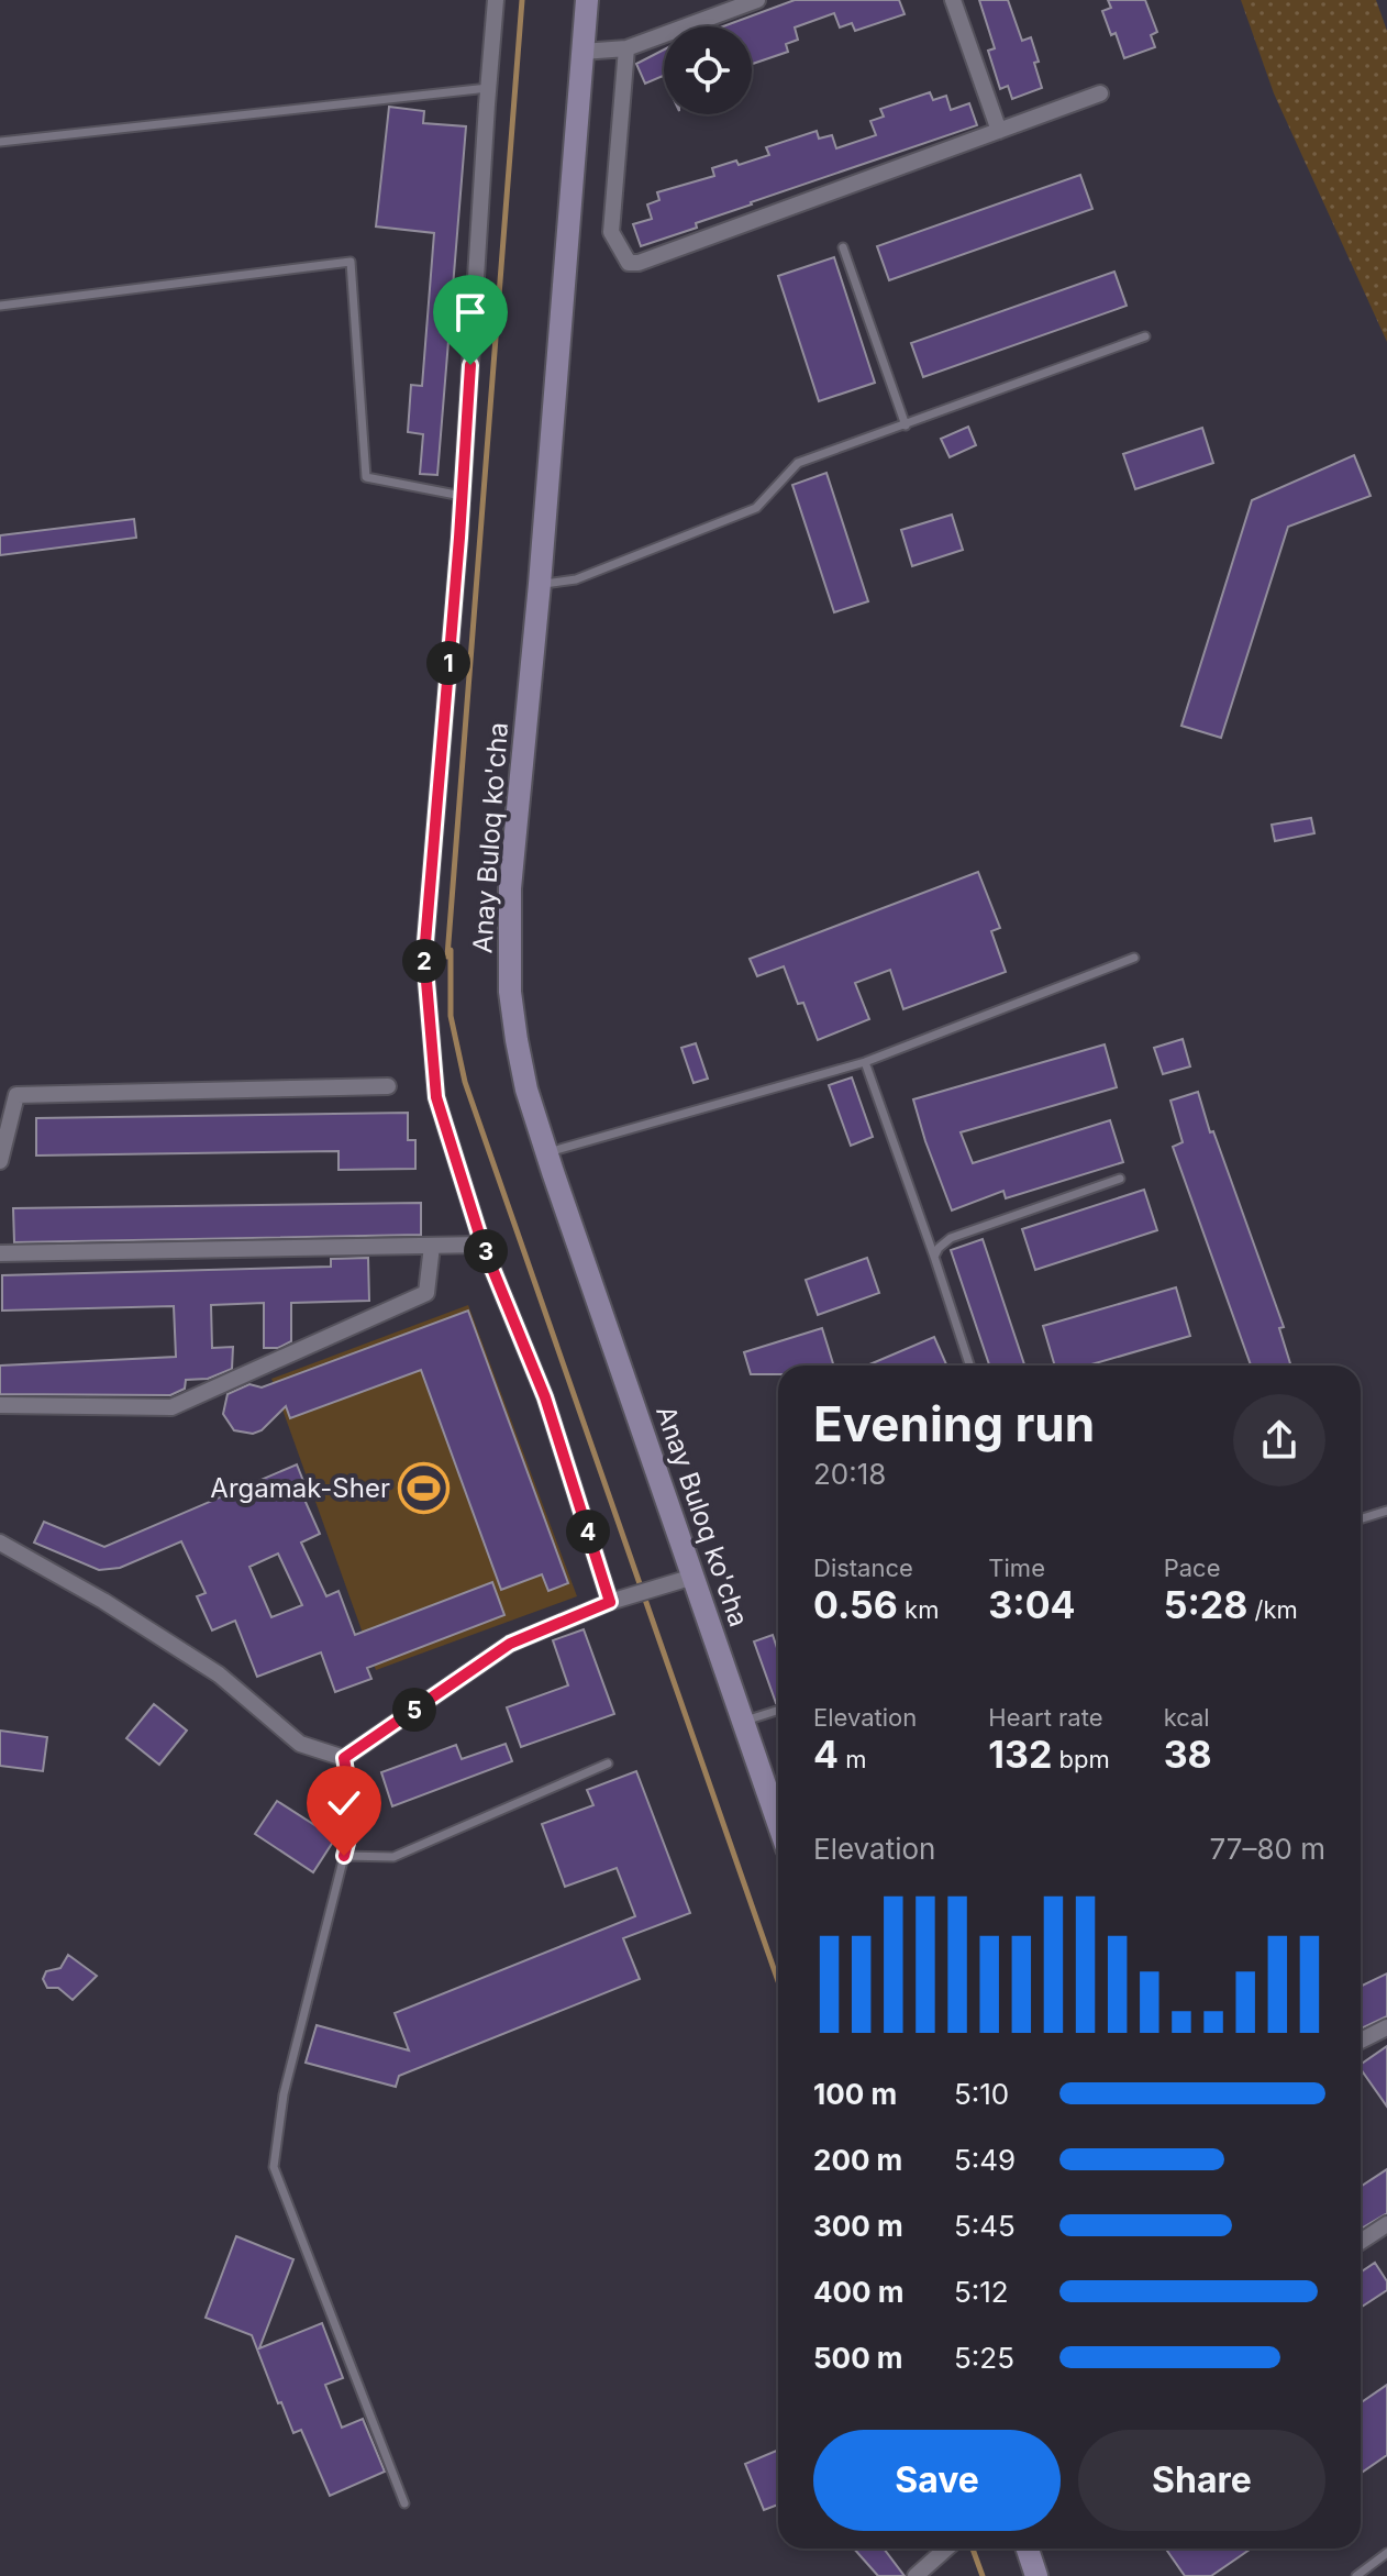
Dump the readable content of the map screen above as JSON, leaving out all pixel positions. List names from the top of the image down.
{
  "streets": {
    "main road": ["Anay Buloq ko'cha"]
  },
  "places": {
    "sports": ["Argamak-Sher"]
  },
  "page": {
    "pins": [
      "1",
      "2",
      "3",
      "4",
      "5"
    ],
    "heading": ["Evening run", "20:18"],
    "stats": [
      ["Distance", "0.56 km"],
      ["Time", "3:04"],
      ["Pace", "5:28 /km"],
      ["Elevation", "4 m"],
      ["Heart rate", "132 bpm"],
      ["kcal", "38"]
    ],
    "chart": ["Elevation", "77–80 m"],
    "list": [
      {
        "name": "100 m",
        "note": "5:10"
      },
      {
        "name": "200 m",
        "note": "5:49"
      },
      {
        "name": "300 m",
        "note": "5:45"
      },
      {
        "name": "400 m",
        "note": "5:12"
      },
      {
        "name": "500 m",
        "note": "5:25"
      }
    ],
    "buttons": ["Save", "Share"]
  }
}
